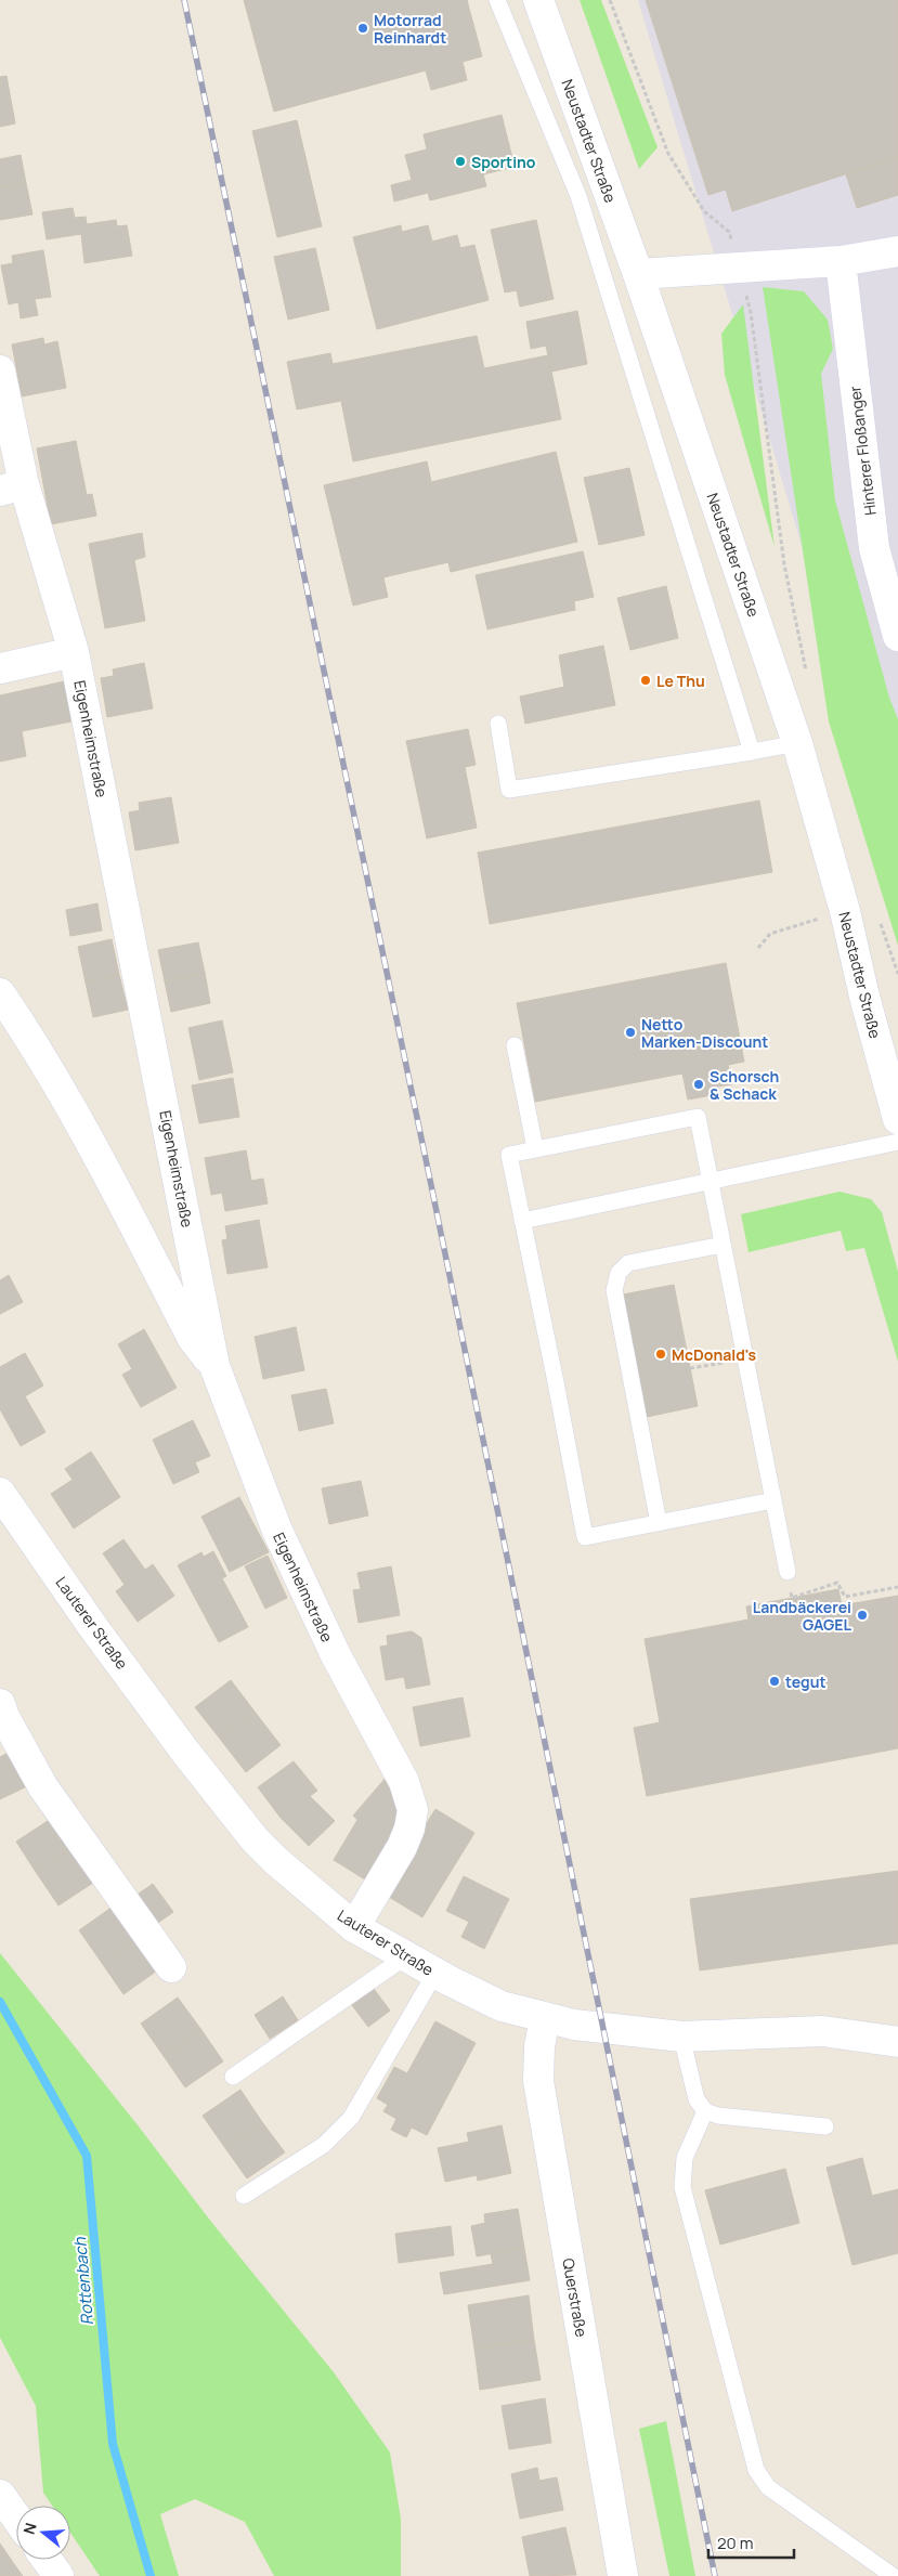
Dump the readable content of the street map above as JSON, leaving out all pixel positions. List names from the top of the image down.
{
  "streets": {
    "street": [
      "Neustadter Straße",
      "Hinterer Floßanger",
      "Eigenheimstraße",
      "Lauterer Straße",
      "Querstraße"
    ]
  },
  "crossings": [
    ["Eigenheimstraße", "Lauterer Straße"],
    ["Lauterer Straße", "Querstraße"]
  ],
  "water": ["Rottenbach"],
  "places": [
    "Motorrad Reinhardt",
    "Sportino",
    "Le Thu",
    "Netto Marken-Discount",
    "Schorsch & Schack",
    "McDonald's",
    "Landbäckerei GAGEL",
    "tegut"
  ],
  "scale_bar": "20 m",
  "north": "left"
}
